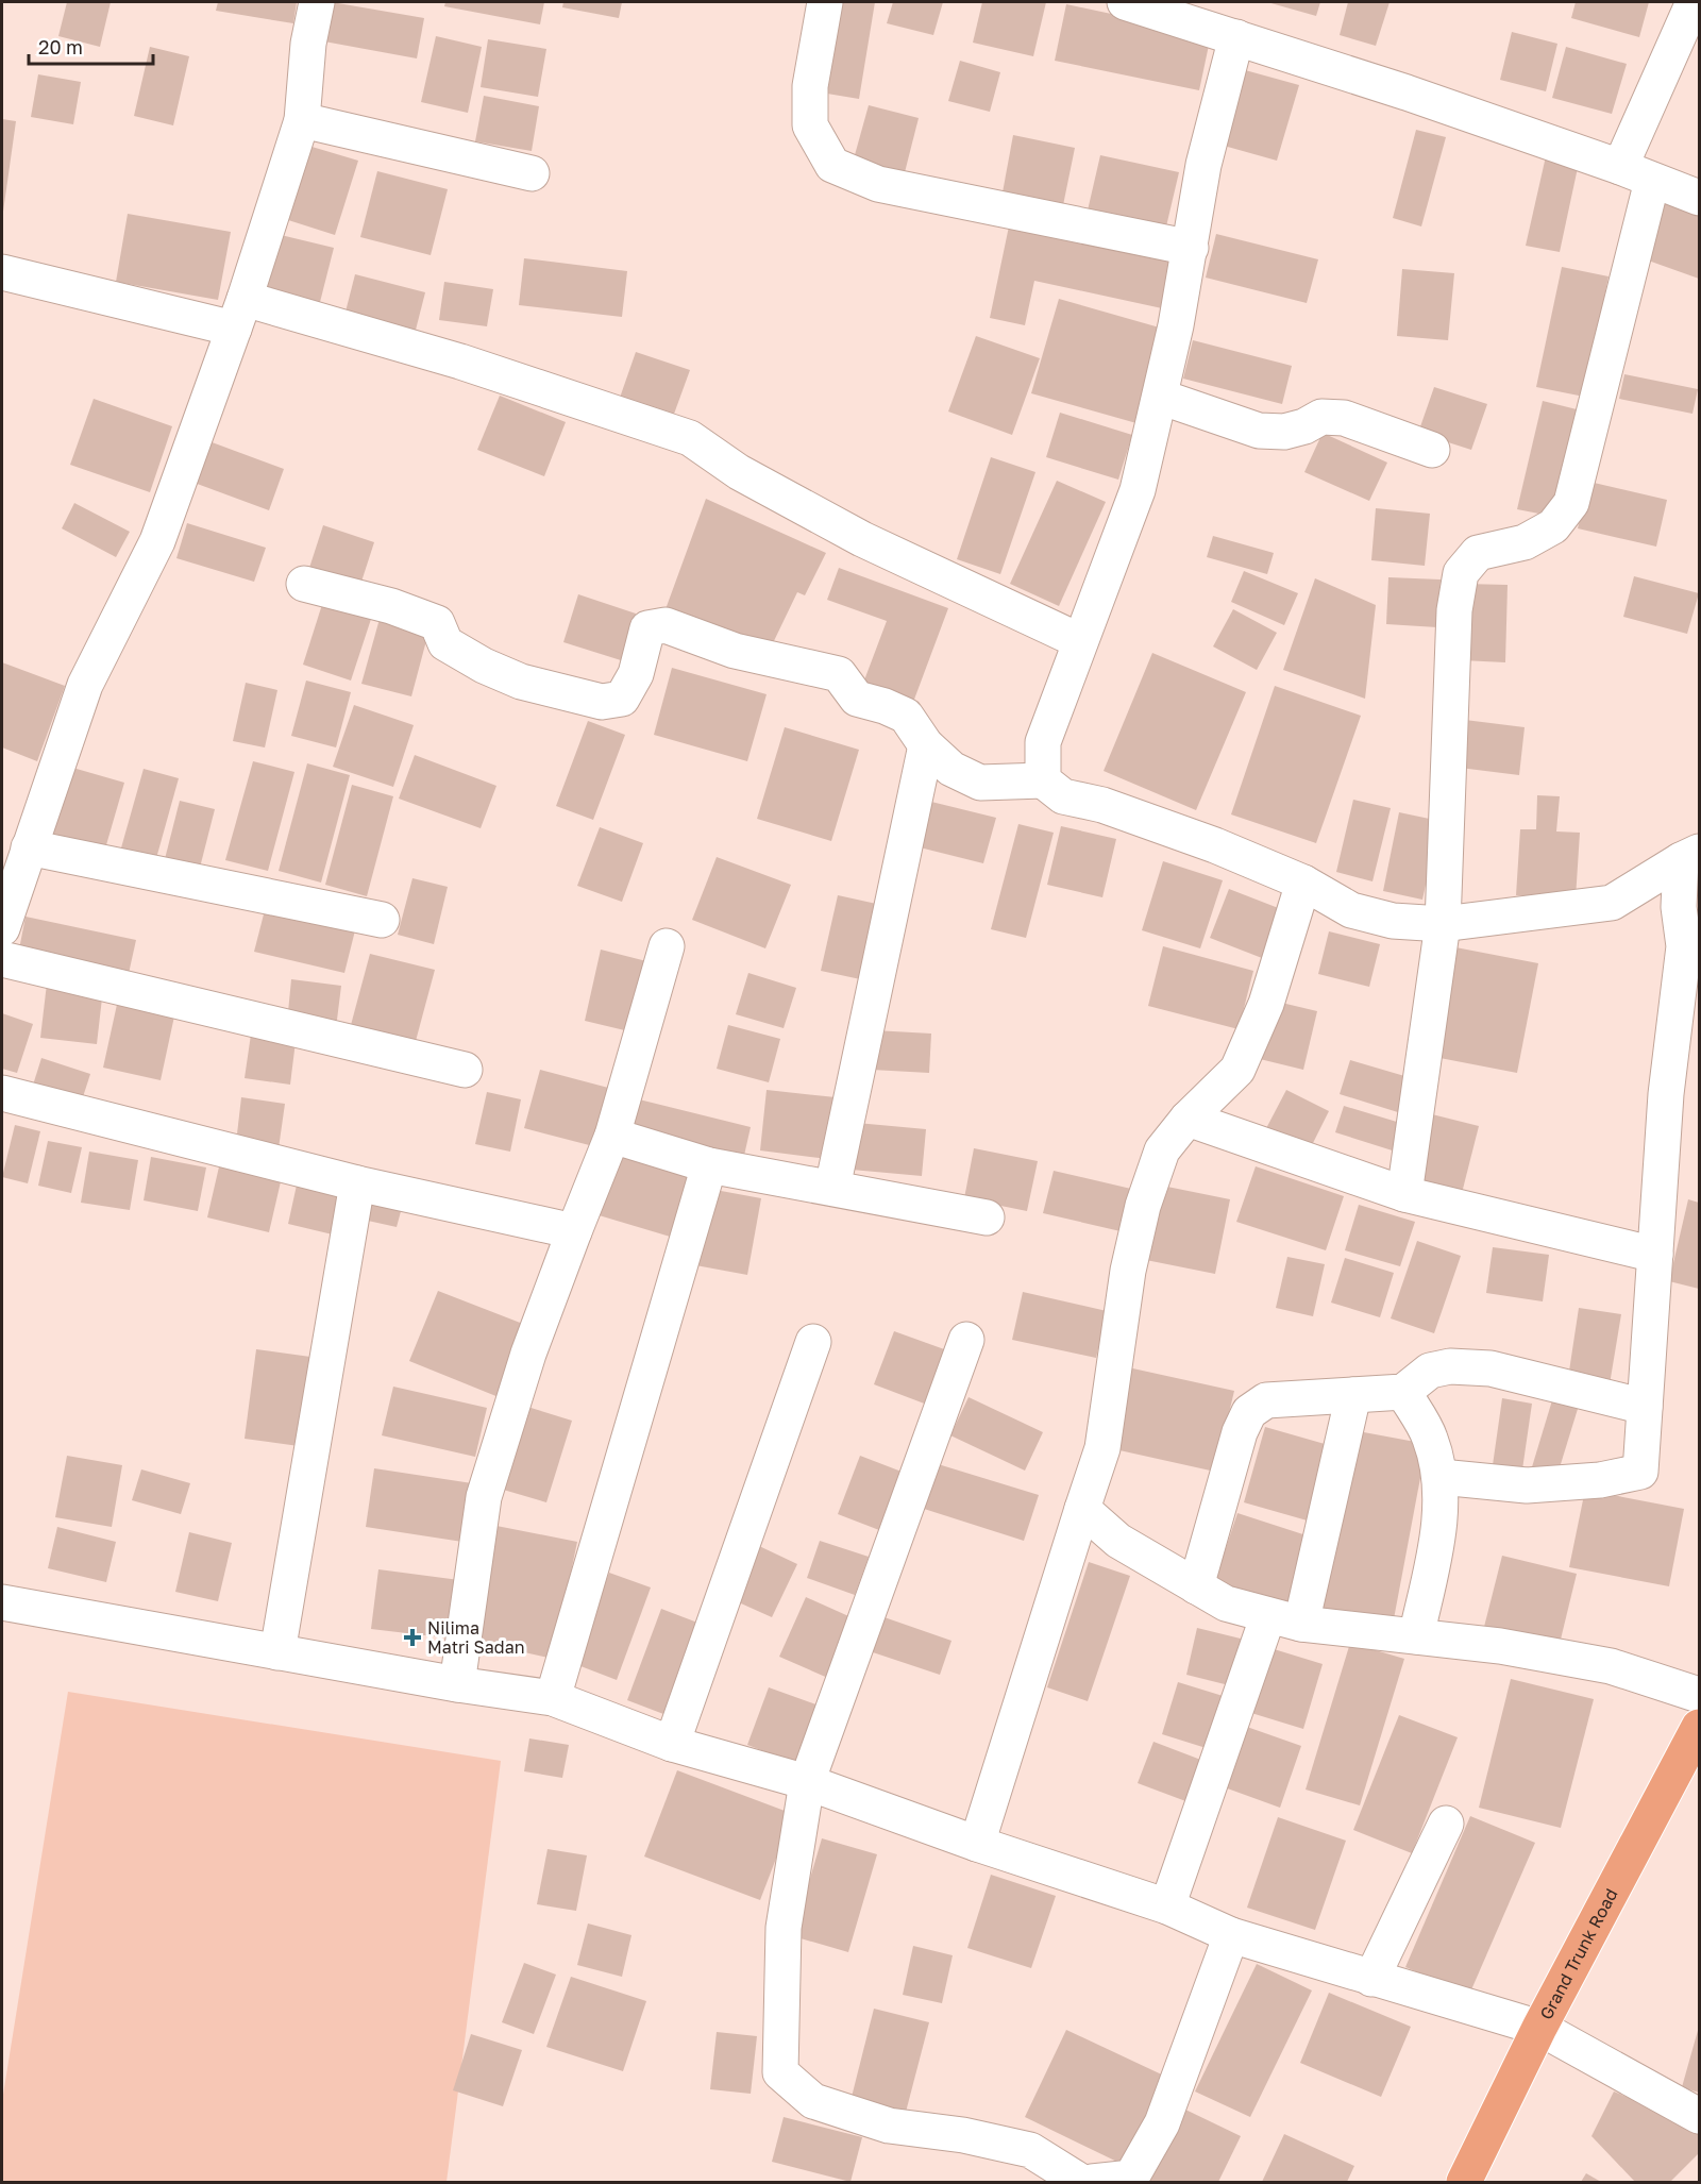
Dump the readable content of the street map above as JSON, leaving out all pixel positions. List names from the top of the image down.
{
  "streets": {
    "main road": ["Grand Trunk Road"]
  },
  "places": {
    "health": ["Nilima Matri Sadan"]
  },
  "scale_bar": "20 m"
}
